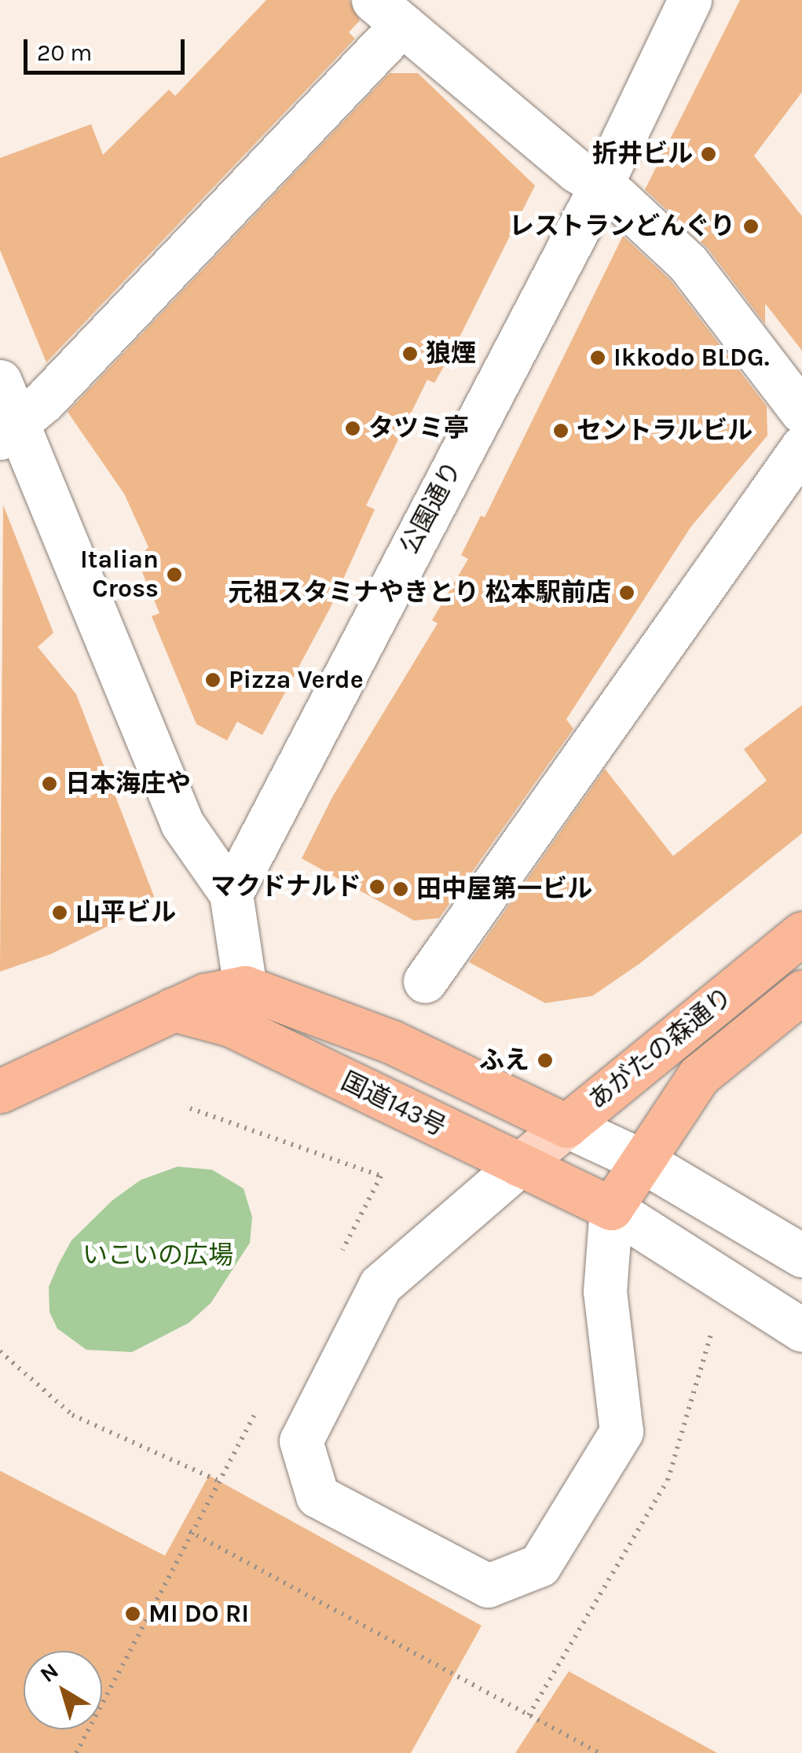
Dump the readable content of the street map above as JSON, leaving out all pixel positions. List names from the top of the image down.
{
  "streets": {
    "highway": ["あがたの森通り", "国道143号"],
    "street": ["公園通り"]
  },
  "crossings": [
    ["あがたの森通り", "国道143号"]
  ],
  "parks": ["いこいの広場"],
  "places": [
    "折井ビル",
    "レストランどんぐり",
    "狼煙",
    "Ikkodo BLDG.",
    "タツミ亭",
    "セントラルビル",
    "Italian Cross",
    "元祖スタミナやきとり 松本駅前店",
    "Pizza Verde",
    "日本海庄や",
    "マクドナルド",
    "田中屋第一ビル",
    "山平ビル",
    "ふえ",
    "MI DO RI"
  ],
  "scale_bar": "20 m",
  "north": "top left"
}
